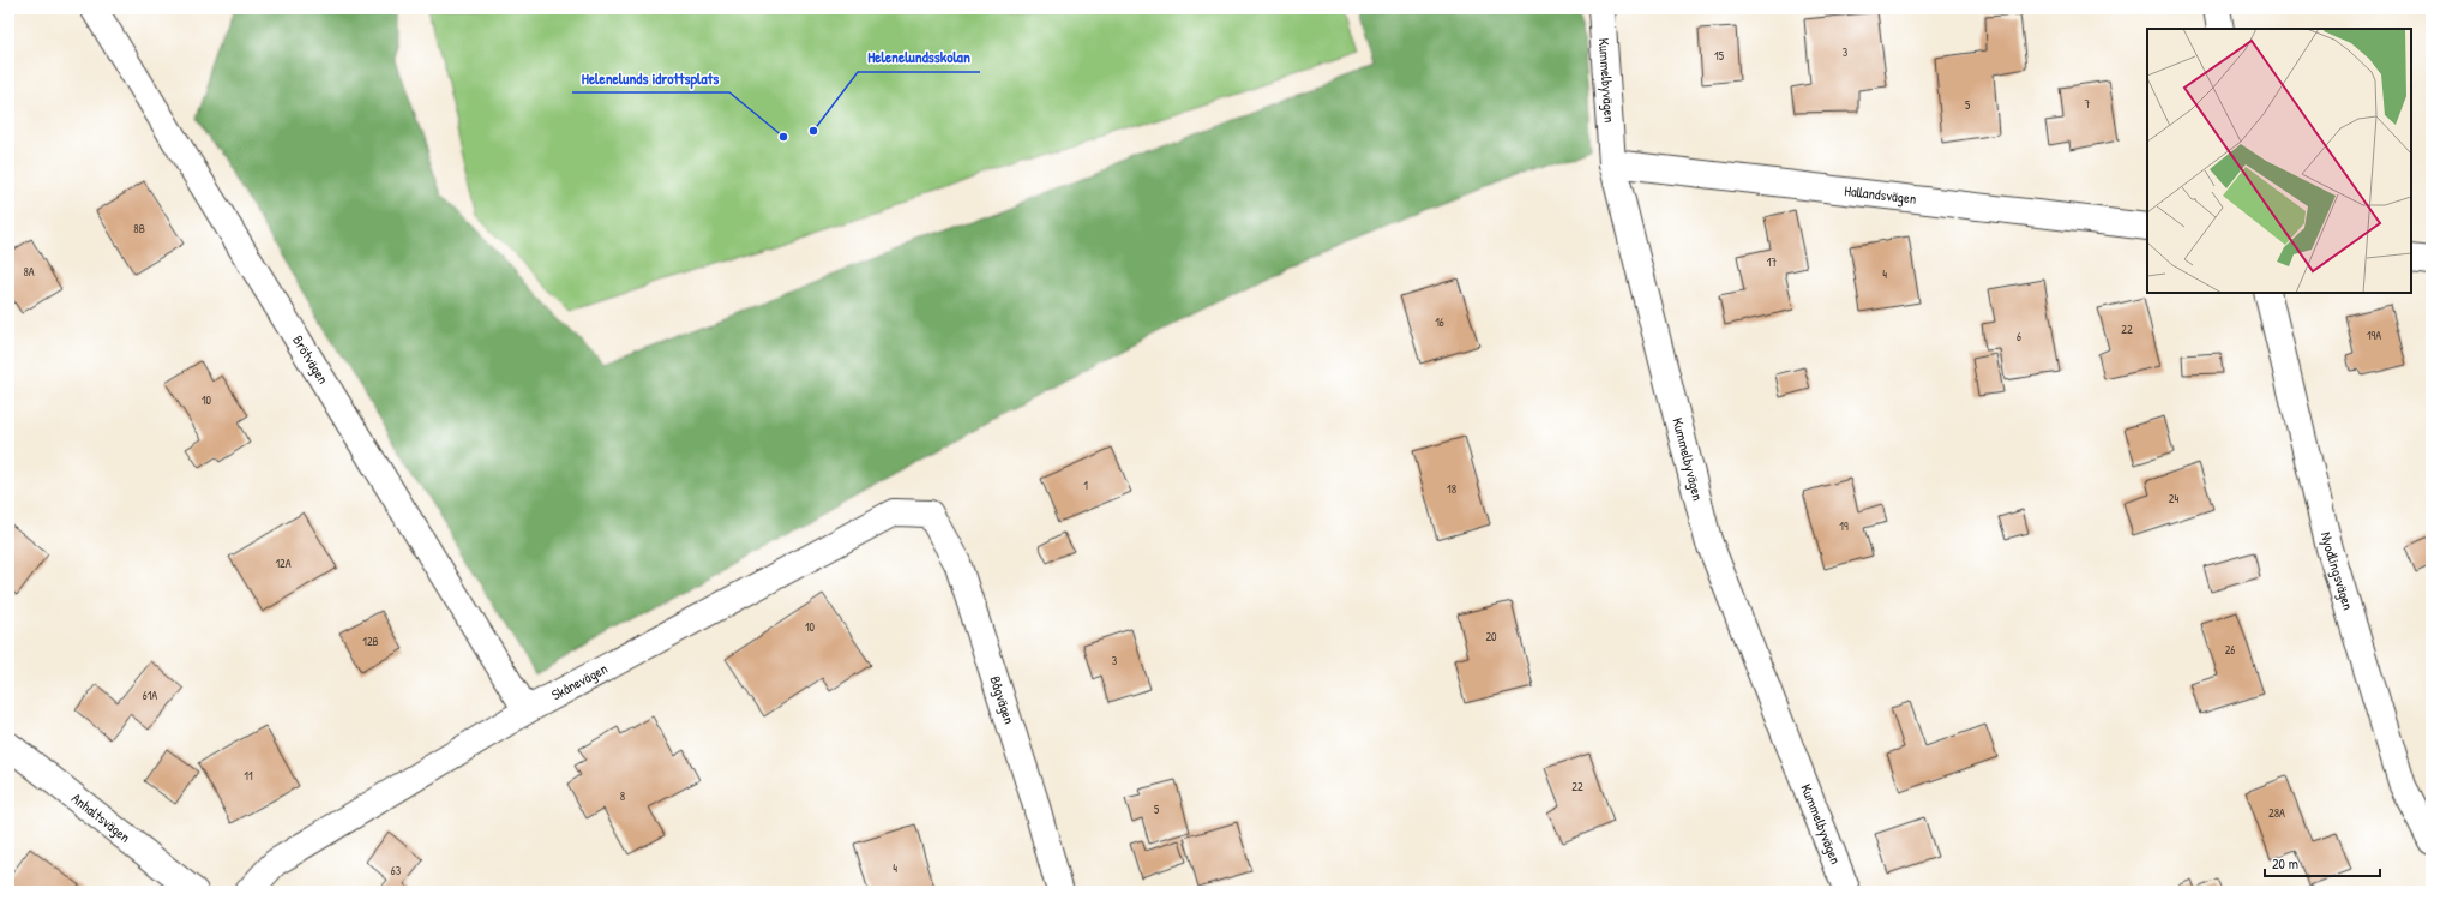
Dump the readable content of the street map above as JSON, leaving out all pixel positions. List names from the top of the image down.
{
  "streets": {
    "street": [
      "Kummelbyvägen",
      "Hallandsvägen",
      "Brötvägen",
      "Nyodlingsvägen",
      "Skånevägen",
      "Bågvägen",
      "Anhaltsvägen"
    ]
  },
  "crossings": [
    ["Kummelbyvägen", "Hallandsvägen"],
    ["Brötvägen", "Skånevägen"],
    ["Skånevägen", "Bågvägen"]
  ],
  "places": ["Helenelundsskolan", "Helenelunds idrottsplats"],
  "house_numbers": [
    "3",
    "15",
    "7",
    "5",
    "8B",
    "17",
    "8A",
    "4",
    "16",
    "22",
    "19A",
    "6",
    "10",
    "1",
    "18",
    "24",
    "19",
    "12A",
    "10",
    "20",
    "12B",
    "26",
    "3",
    "61A",
    "11",
    "22",
    "8",
    "5",
    "28A",
    "4",
    "63"
  ],
  "scale_bar": "20 m"
}
